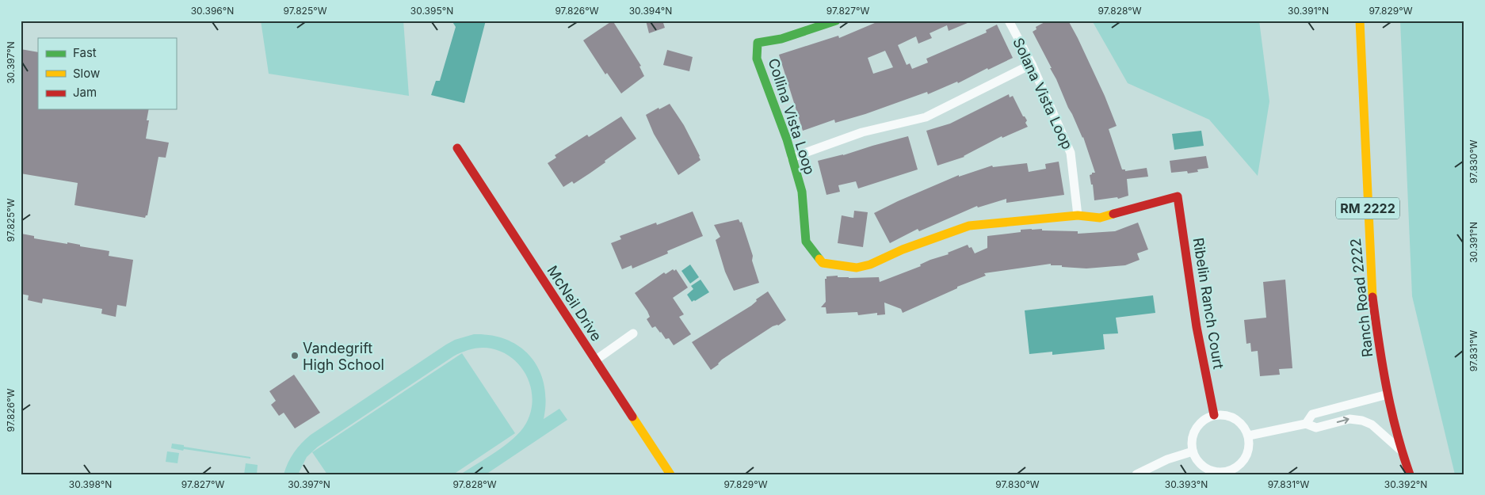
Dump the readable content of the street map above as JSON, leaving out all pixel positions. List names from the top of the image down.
{
  "streets": {
    "street": [
      "Solana Vista Loop",
      "Collina Vista Loop",
      "RM 2222",
      "Ranch Road 2222",
      "McNeil Drive",
      "Ribelin Ranch Court"
    ]
  },
  "crossings": [
    ["Solana Vista Loop", "Collina Vista Loop"],
    ["Collina Vista Loop", "Ribelin Ranch Court"]
  ],
  "places": ["Vandegrift High School"],
  "legend": ["Fast", "Slow", "Jam"],
  "coordinates": [
    "30.396°N",
    "97.825°W",
    "30.395°N",
    "97.826°W",
    "30.394°N",
    "97.827°W",
    "97.828°W",
    "30.391°N",
    "97.829°W",
    "30.397°N",
    "97.830°W",
    "97.831°W",
    "30.398°N",
    "30.393°N",
    "30.392°N"
  ]
}
